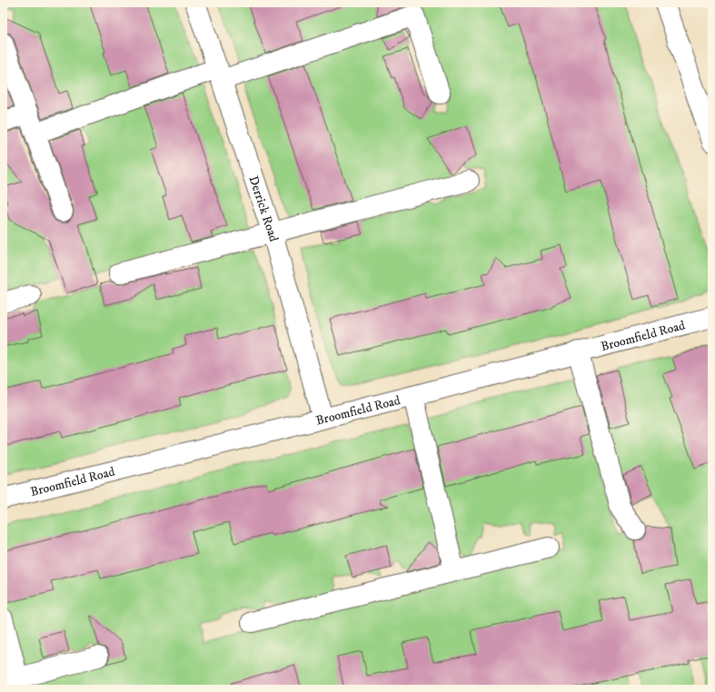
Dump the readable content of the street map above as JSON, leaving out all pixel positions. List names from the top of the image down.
{
  "streets": {
    "street": ["Derrick Road", "Broomfield Road"]
  },
  "crossings": [
    ["Derrick Road", "Broomfield Road"]
  ]
}
